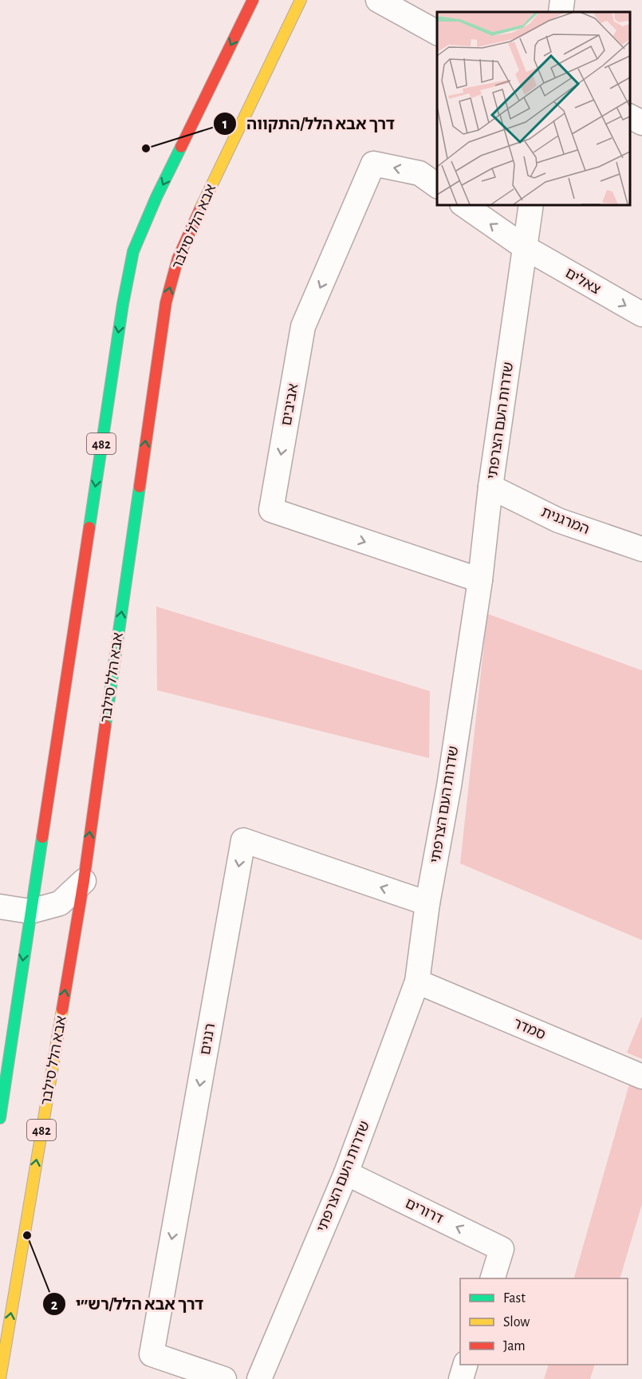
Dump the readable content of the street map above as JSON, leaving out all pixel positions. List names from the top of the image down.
{
  "streets": {
    "main road": ["אבא הלל סילבר", "482"],
    "street": [
      "צאלים",
      "אביבים",
      "שדרות העם הצרפתי",
      "המרגנית",
      "סמדר",
      "רננים",
      "דרורים"
    ]
  },
  "crossings": [
    ["צאלים", "שדרות העם הצרפתי"],
    ["אביבים", "שדרות העם הצרפתי"],
    ["שדרות העם הצרפתי", "המרגנית"],
    ["שדרות העם הצרפתי", "סמדר"],
    ["שדרות העם הצרפתי", "רננים"],
    ["שדרות העם הצרפתי", "דרורים"]
  ],
  "one_way": ["צאלים", "דרורים"],
  "places": ["דרך אבא הלל/התקווה", "דרך אבא הלל/רש״י"],
  "legend": ["Fast", "Slow", "Jam"]
}
